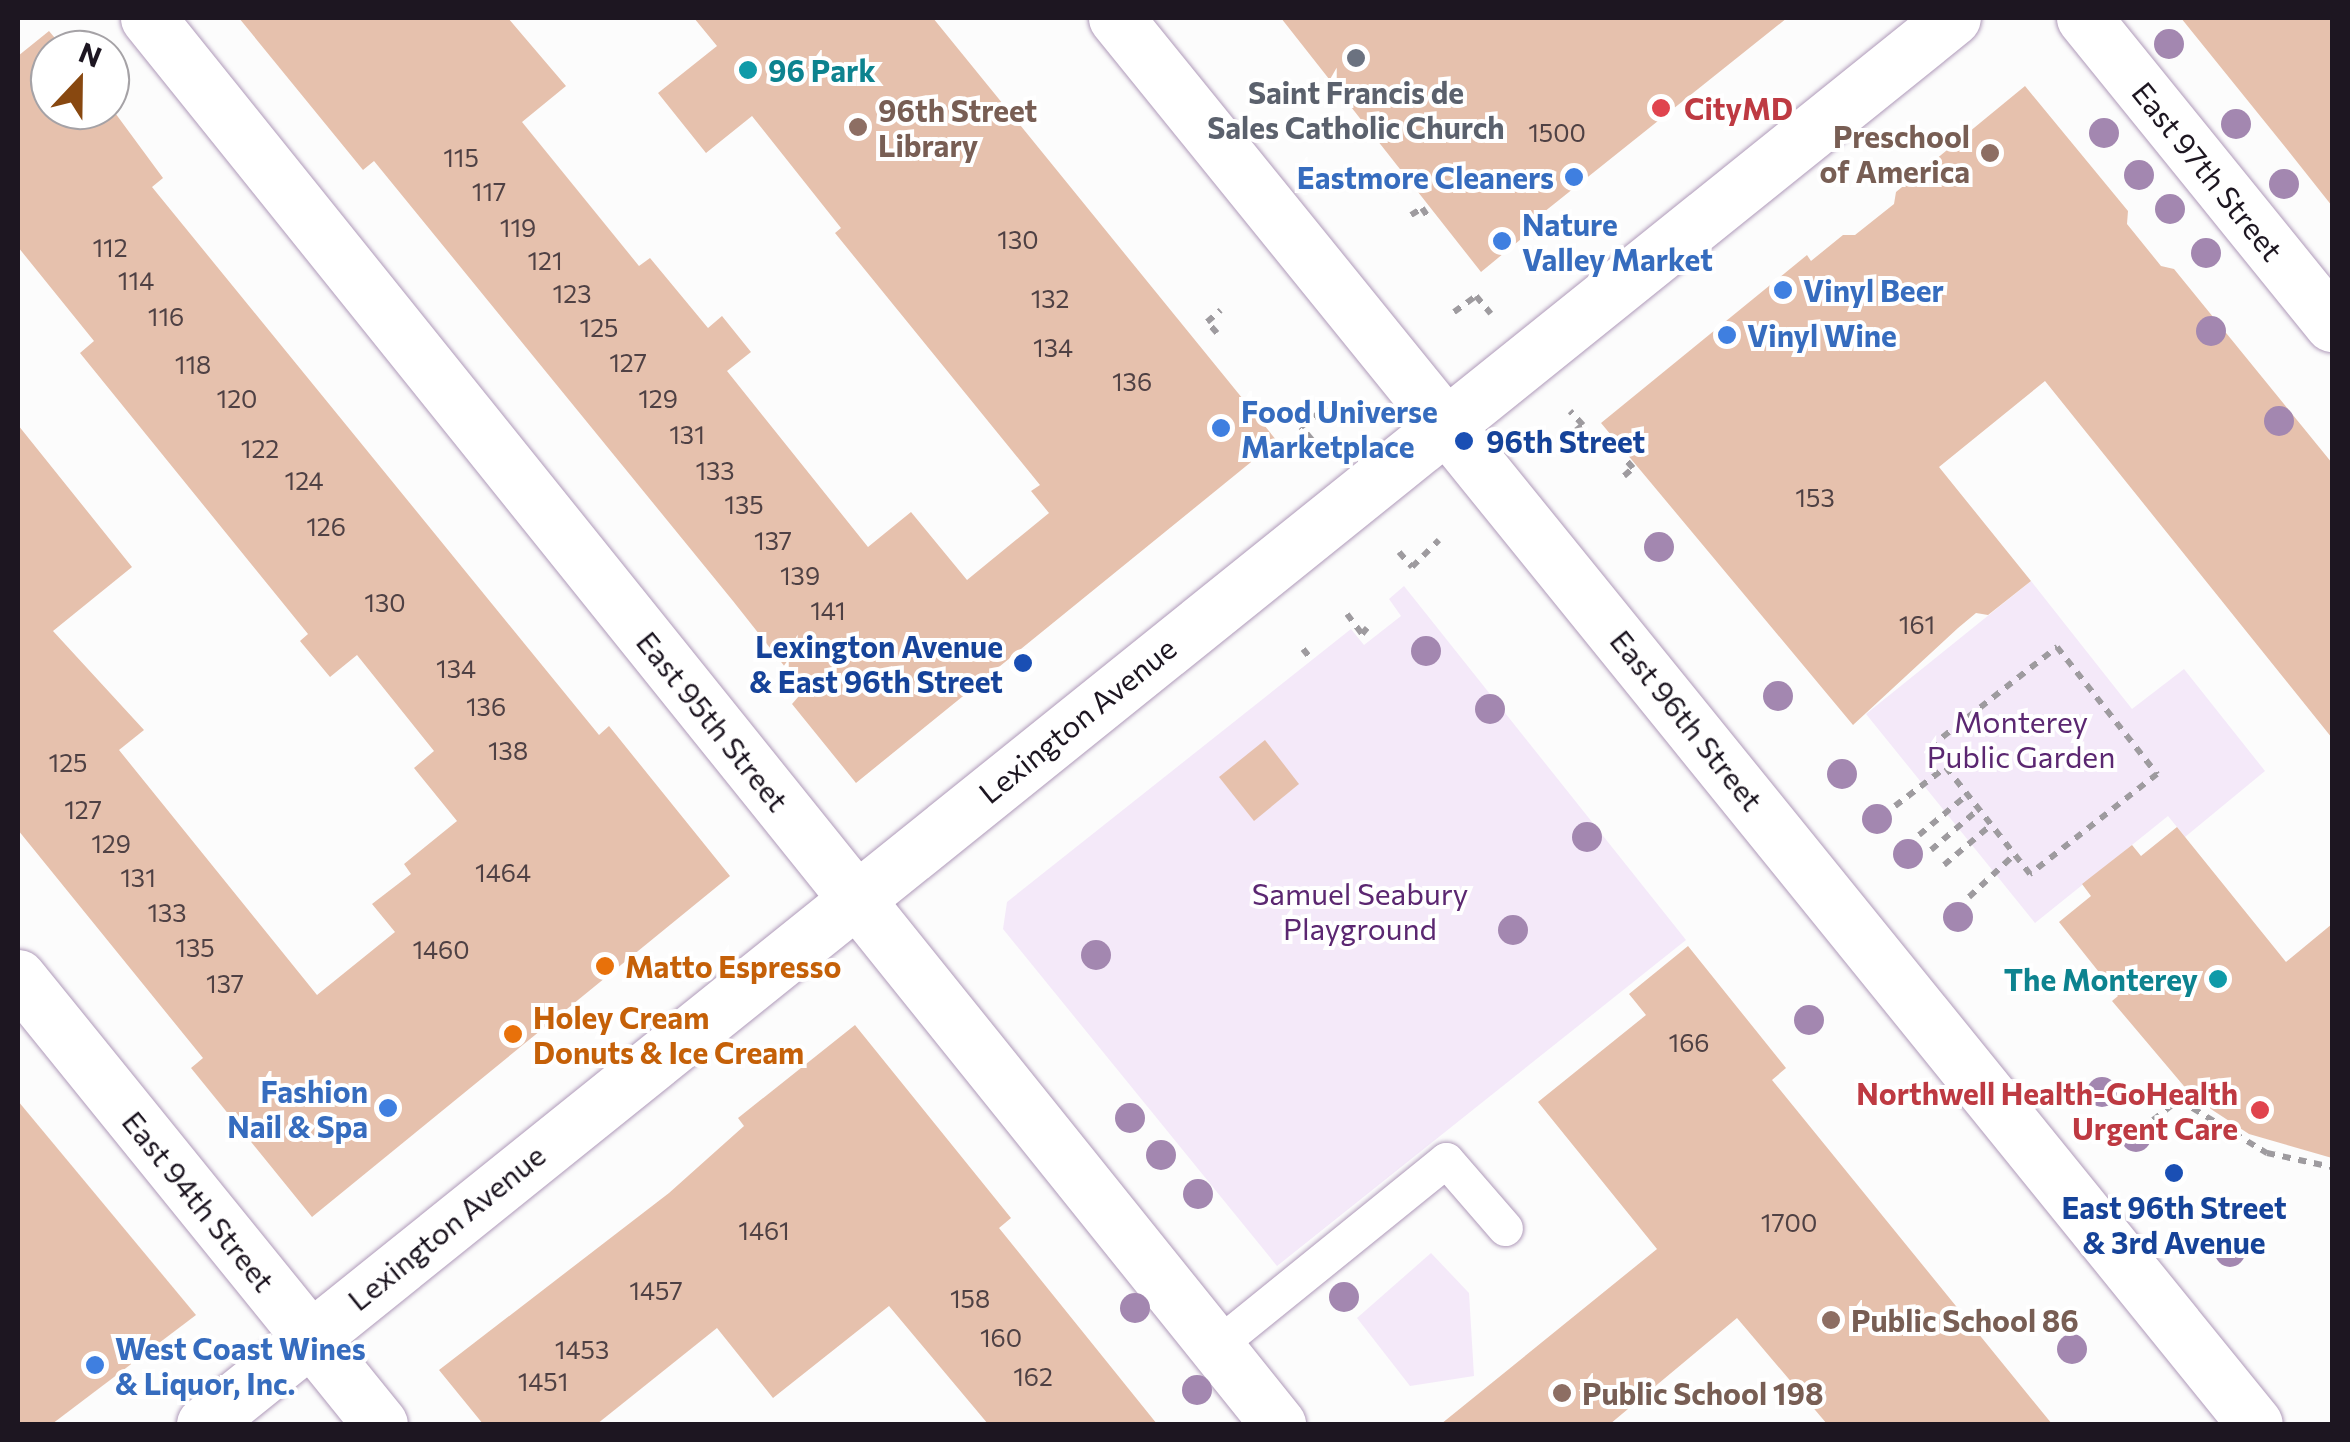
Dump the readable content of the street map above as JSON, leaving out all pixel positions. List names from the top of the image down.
{
  "streets": {
    "main road": [
      "East 97th Street",
      "Lexington Avenue",
      "East 96th Street",
      "East 95th Street",
      "East 94th Street"
    ]
  },
  "crossings": [
    ["Lexington Avenue", "East 96th Street"],
    ["Lexington Avenue", "East 95th Street"],
    ["Lexington Avenue", "East 94th Street"]
  ],
  "parks": ["Monterey Public Garden", "Samuel Seabury Playground"],
  "places": [
    "Saint Francis de Sales Catholic Church",
    "96 Park",
    "CityMD",
    "96th Street Library",
    "Preschool of America",
    "Eastmore Cleaners",
    "Nature Valley Market",
    "Vinyl Beer",
    "Vinyl Wine",
    "Food Universe Marketplace",
    "96th Street",
    "Lexington Avenue & East 96th Street",
    "Matto Espresso",
    "The Monterey",
    "Holey Cream Donuts & Ice Cream",
    "Fashion Nail & Spa",
    "Northwell Health-GoHealth Urgent Care",
    "East 96th Street & 3rd Avenue",
    "Public School 86",
    "West Coast Wines & Liquor, Inc.",
    "Public School 198"
  ],
  "house_numbers": [
    "1500",
    "115",
    "117",
    "119",
    "130",
    "112",
    "121",
    "114",
    "123",
    "132",
    "116",
    "125",
    "134",
    "127",
    "118",
    "136",
    "120",
    "129",
    "131",
    "122",
    "133",
    "124",
    "153",
    "135",
    "126",
    "137",
    "139",
    "130",
    "141",
    "161",
    "134",
    "136",
    "138",
    "125",
    "127",
    "129",
    "1464",
    "131",
    "133",
    "135",
    "1460",
    "137",
    "166",
    "1700",
    "1461",
    "1457",
    "158",
    "160",
    "1453",
    "162",
    "1451"
  ],
  "north": "top"
}
